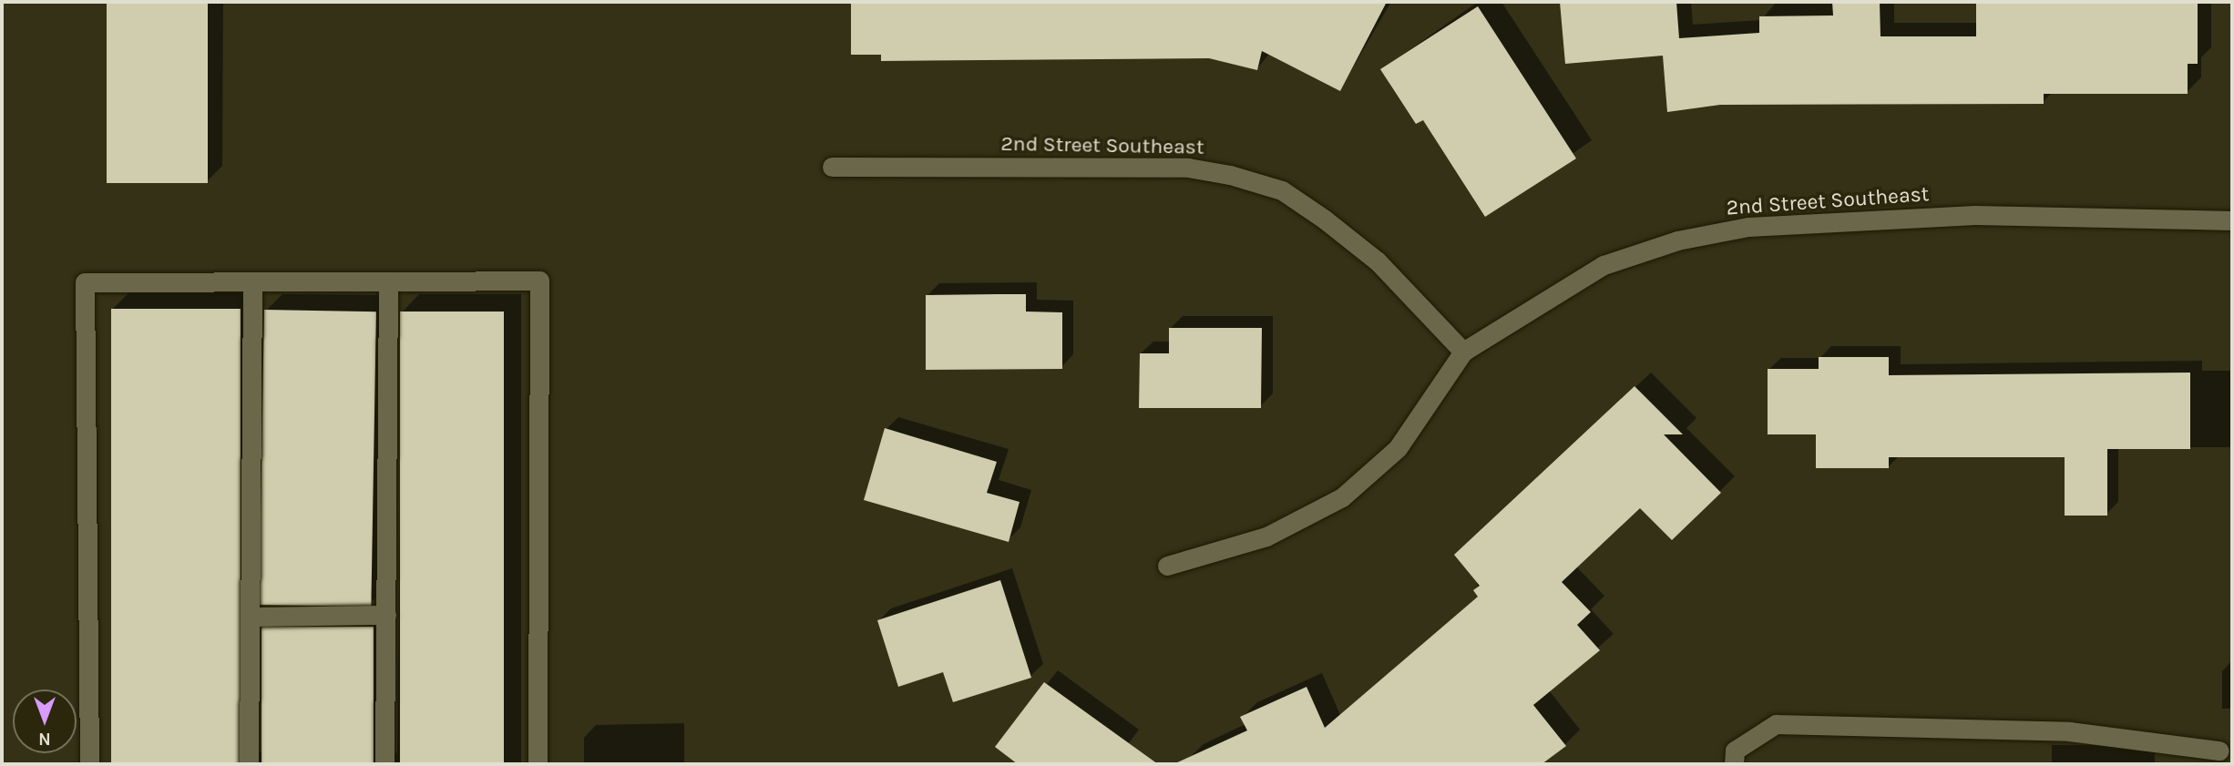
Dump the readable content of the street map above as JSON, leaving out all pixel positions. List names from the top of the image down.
{
  "streets": {
    "street": ["2nd Street Southeast"]
  },
  "north": "bottom"
}
